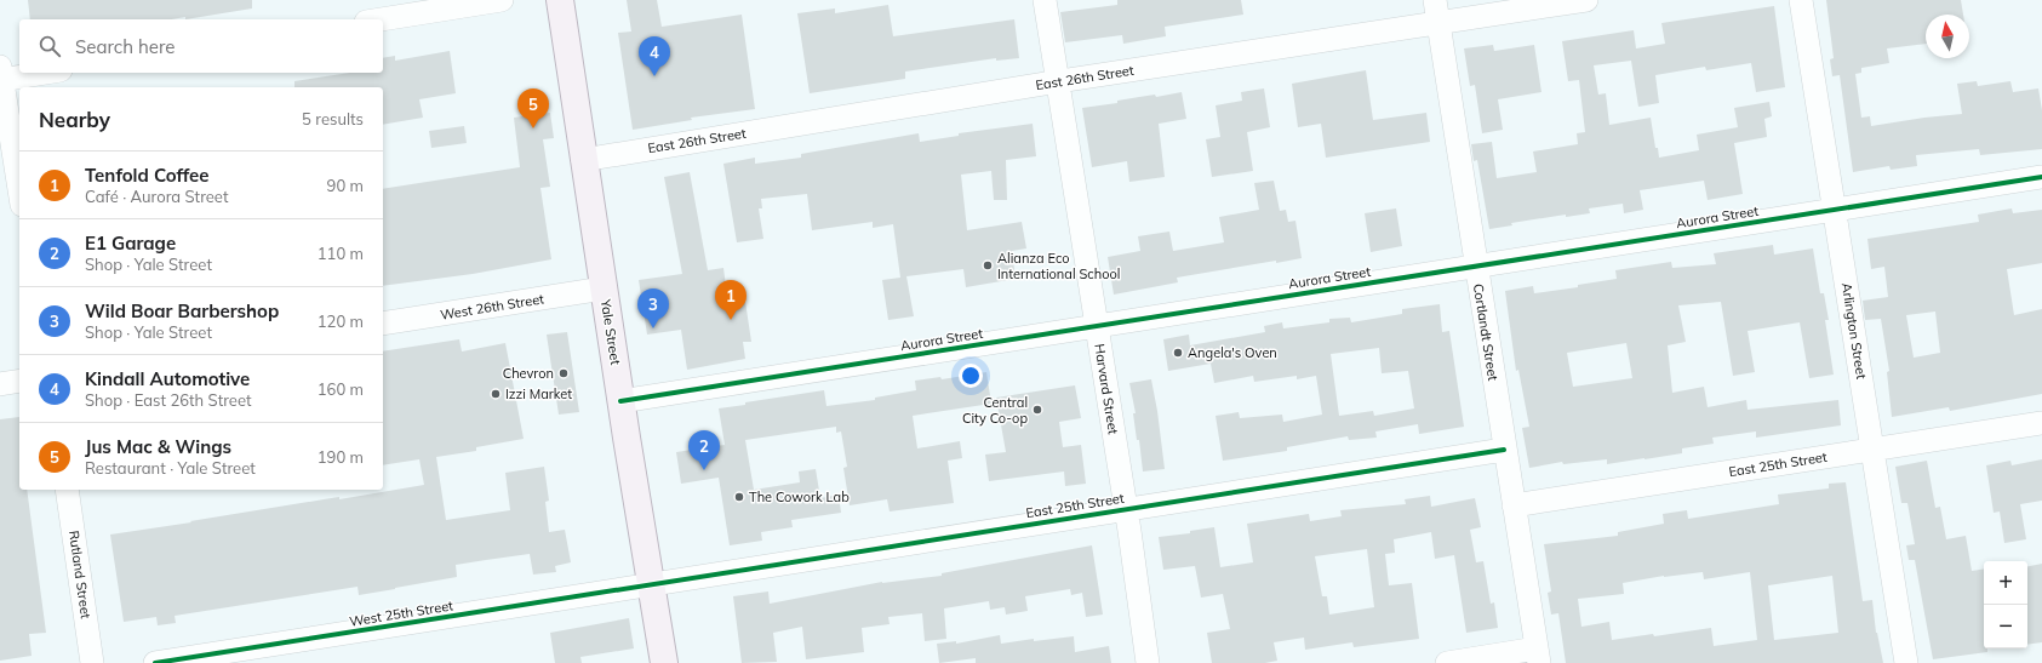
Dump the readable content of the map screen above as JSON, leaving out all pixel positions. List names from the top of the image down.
{
  "streets": {
    "main road": ["Yale Street"],
    "street": [
      "East 26th Street",
      "Aurora Street",
      "West 26th Street",
      "Arlington Street",
      "Cortlandt Street",
      "Harvard Street",
      "East 25th Street",
      "Rutland Street",
      "West 25th Street"
    ]
  },
  "crossings": [
    ["East 26th Street", "Yale Street"],
    ["East 26th Street", "Cortlandt Street"],
    ["East 26th Street", "Harvard Street"],
    ["Aurora Street", "Arlington Street"],
    ["Aurora Street", "Yale Street"],
    ["Aurora Street", "Cortlandt Street"],
    ["Aurora Street", "Harvard Street"],
    ["West 26th Street", "Yale Street"],
    ["Arlington Street", "East 25th Street"],
    ["Yale Street", "East 25th Street"],
    ["Yale Street", "West 25th Street"],
    ["Cortlandt Street", "East 25th Street"],
    ["Harvard Street", "East 25th Street"],
    ["East 25th Street", "West 25th Street"]
  ],
  "places": [
    "Alianza Eco International School",
    "Angela's Oven",
    "Chevron",
    "Izzi Market",
    "Central City Co-op",
    "The Cowork Lab"
  ],
  "north": "top",
  "page": {
    "search": "Search here",
    "pins": [
      "4",
      "5",
      "1",
      "3",
      "2"
    ],
    "heading": ["Nearby", "5 results"],
    "list": [
      {
        "mark": "1",
        "name": "Tenfold Coffee",
        "note": "Café · Aurora Street",
        "value": "90 m"
      },
      {
        "mark": "2",
        "name": "E1 Garage",
        "note": "Shop · Yale Street",
        "value": "110 m"
      },
      {
        "mark": "3",
        "name": "Wild Boar Barbershop",
        "note": "Shop · Yale Street",
        "value": "120 m"
      },
      {
        "mark": "4",
        "name": "Kindall Automotive",
        "note": "Shop · East 26th Street",
        "value": "160 m"
      },
      {
        "mark": "5",
        "name": "Jus Mac & Wings",
        "note": "Restaurant · Yale Street",
        "value": "190 m"
      }
    ],
    "map_buttons": ["+", "−"]
  }
}
